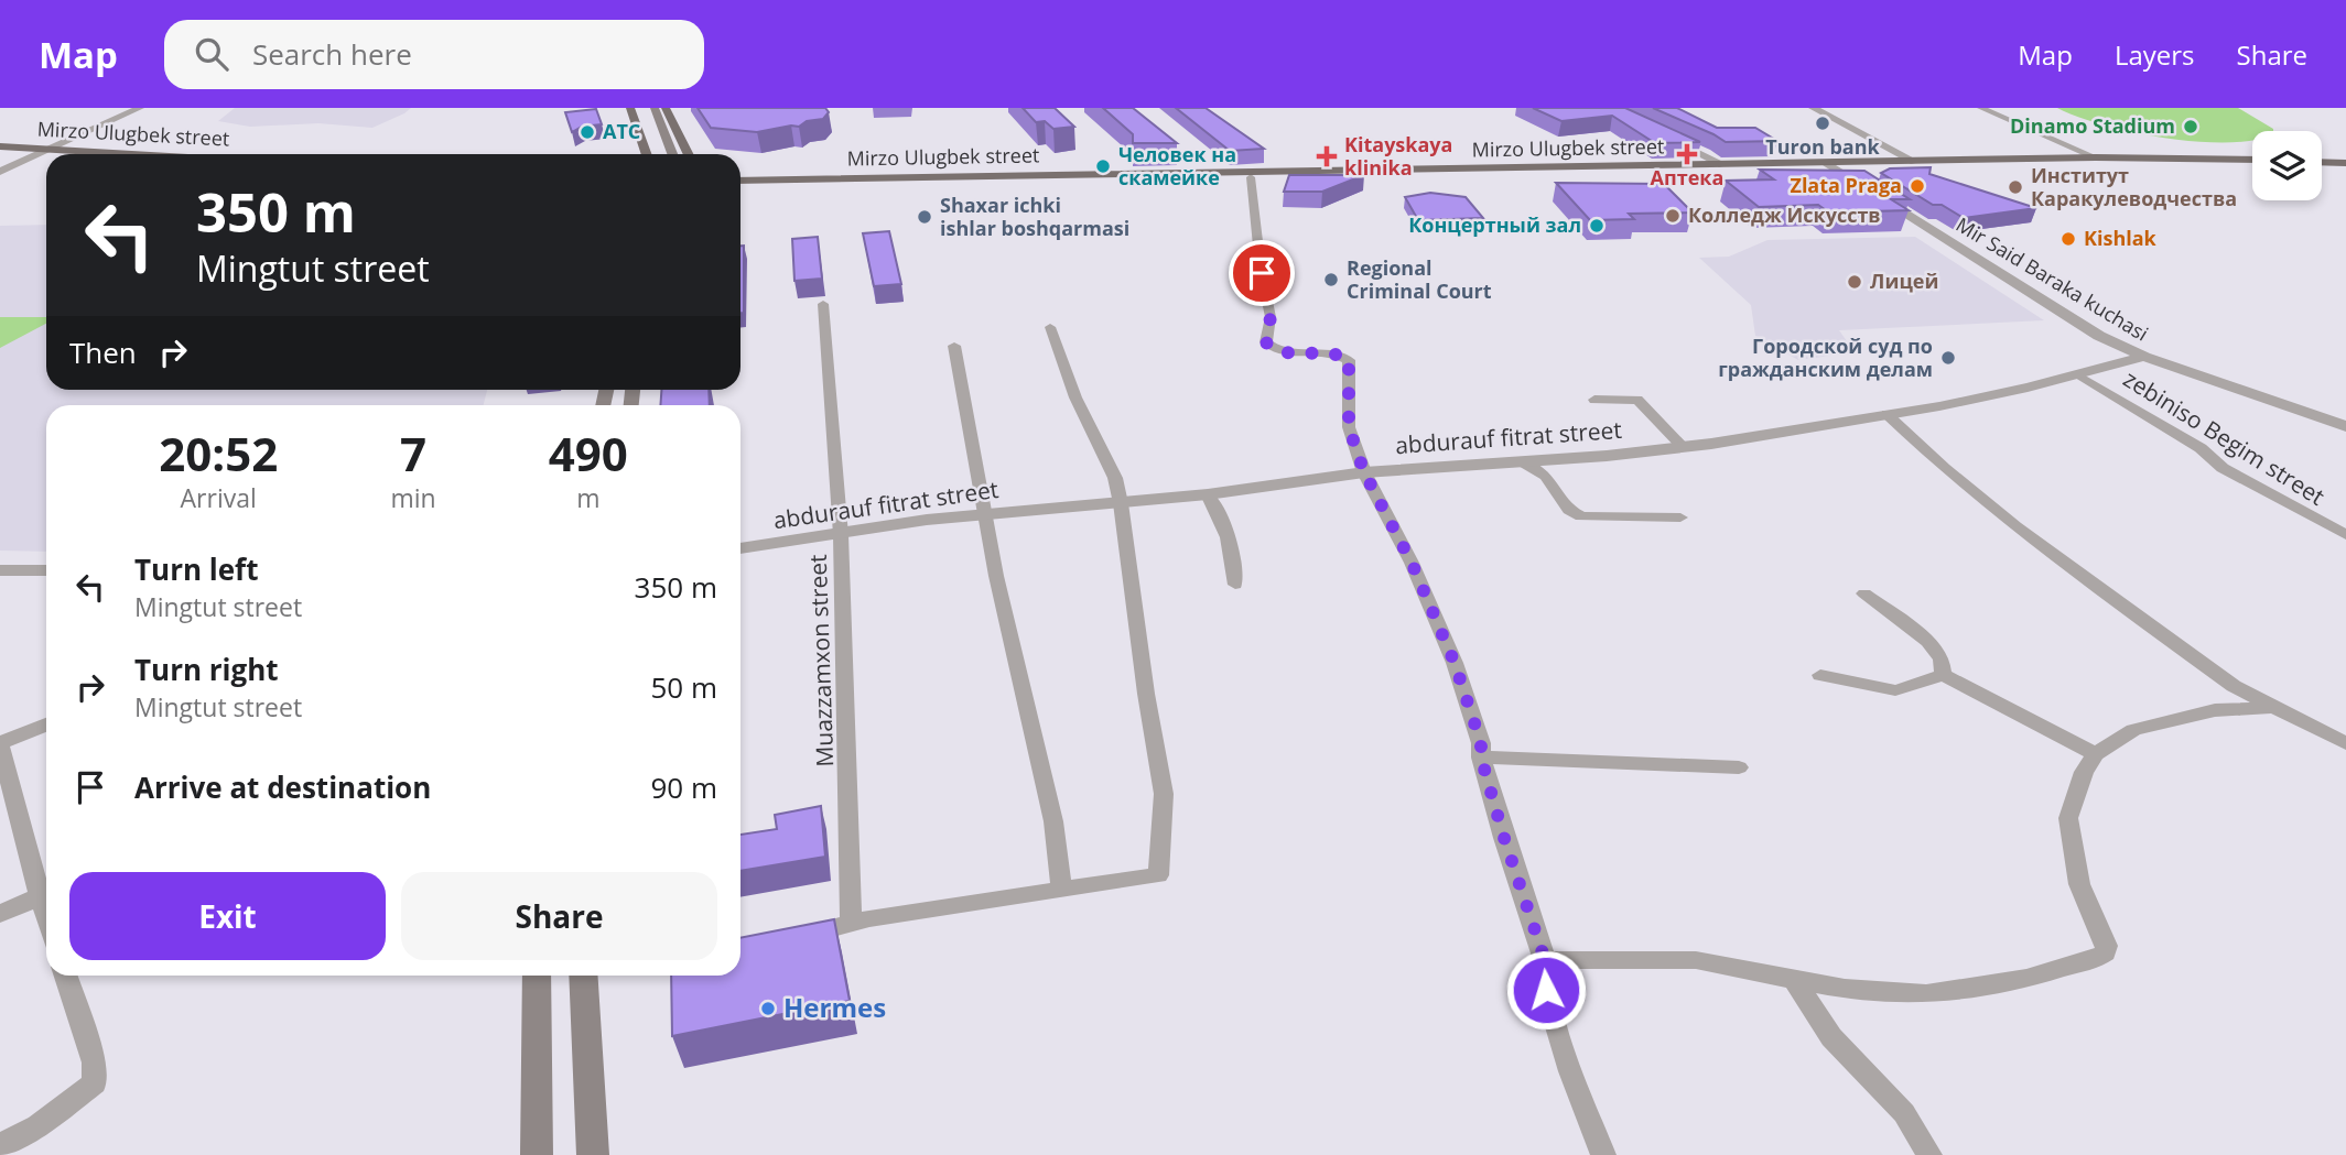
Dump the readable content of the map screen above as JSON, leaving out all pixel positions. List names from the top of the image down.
{
  "streets": {
    "main road": ["Mirzo Ulugbek street"],
    "street": [
      "Mir Said Baraka kuchasi",
      "abdurauf fitrat street",
      "zebiniso Begim street",
      "Muazzamxon street"
    ]
  },
  "crossings": [
    ["Mirzo Ulugbek street", "Mir Said Baraka kuchasi"],
    ["Mir Said Baraka kuchasi", "abdurauf fitrat street"],
    ["abdurauf fitrat street", "zebiniso Begim street"],
    ["abdurauf fitrat street", "Muazzamxon street"]
  ],
  "places": {
    "other": [
      "Turon bank",
      "Dinamo Stadium",
      "ATC",
      "Человек на скамейке",
      "Zlata Praga",
      "Институт Каракулеводчества",
      "Колледж Искусств",
      "Shaxar ichki ishlar boshqarmasi",
      "Концертный зал",
      "Kishlak",
      "Regional Criminal Court",
      "Лицей",
      "Городской суд по гражданским делам",
      "Hermes"
    ],
    "health": ["Аптека", "Kitayskaya klinika"]
  },
  "page": {
    "header": "Map",
    "search": "Search here",
    "nav": ["Map", "Layers", "Share"],
    "turn": ["350 m", "Mingtut street"],
    "then": "Then",
    "eta": [
      "20:52",
      "Arrival",
      "7",
      "min",
      "490",
      "m"
    ],
    "list": [
      {
        "name": "Turn left",
        "note": "Mingtut street",
        "value": "350 m"
      },
      {
        "name": "Turn right",
        "note": "Mingtut street",
        "value": "50 m"
      },
      {
        "name": "Arrive at destination",
        "value": "90 m"
      }
    ],
    "buttons": ["Exit", "Share"]
  }
}
